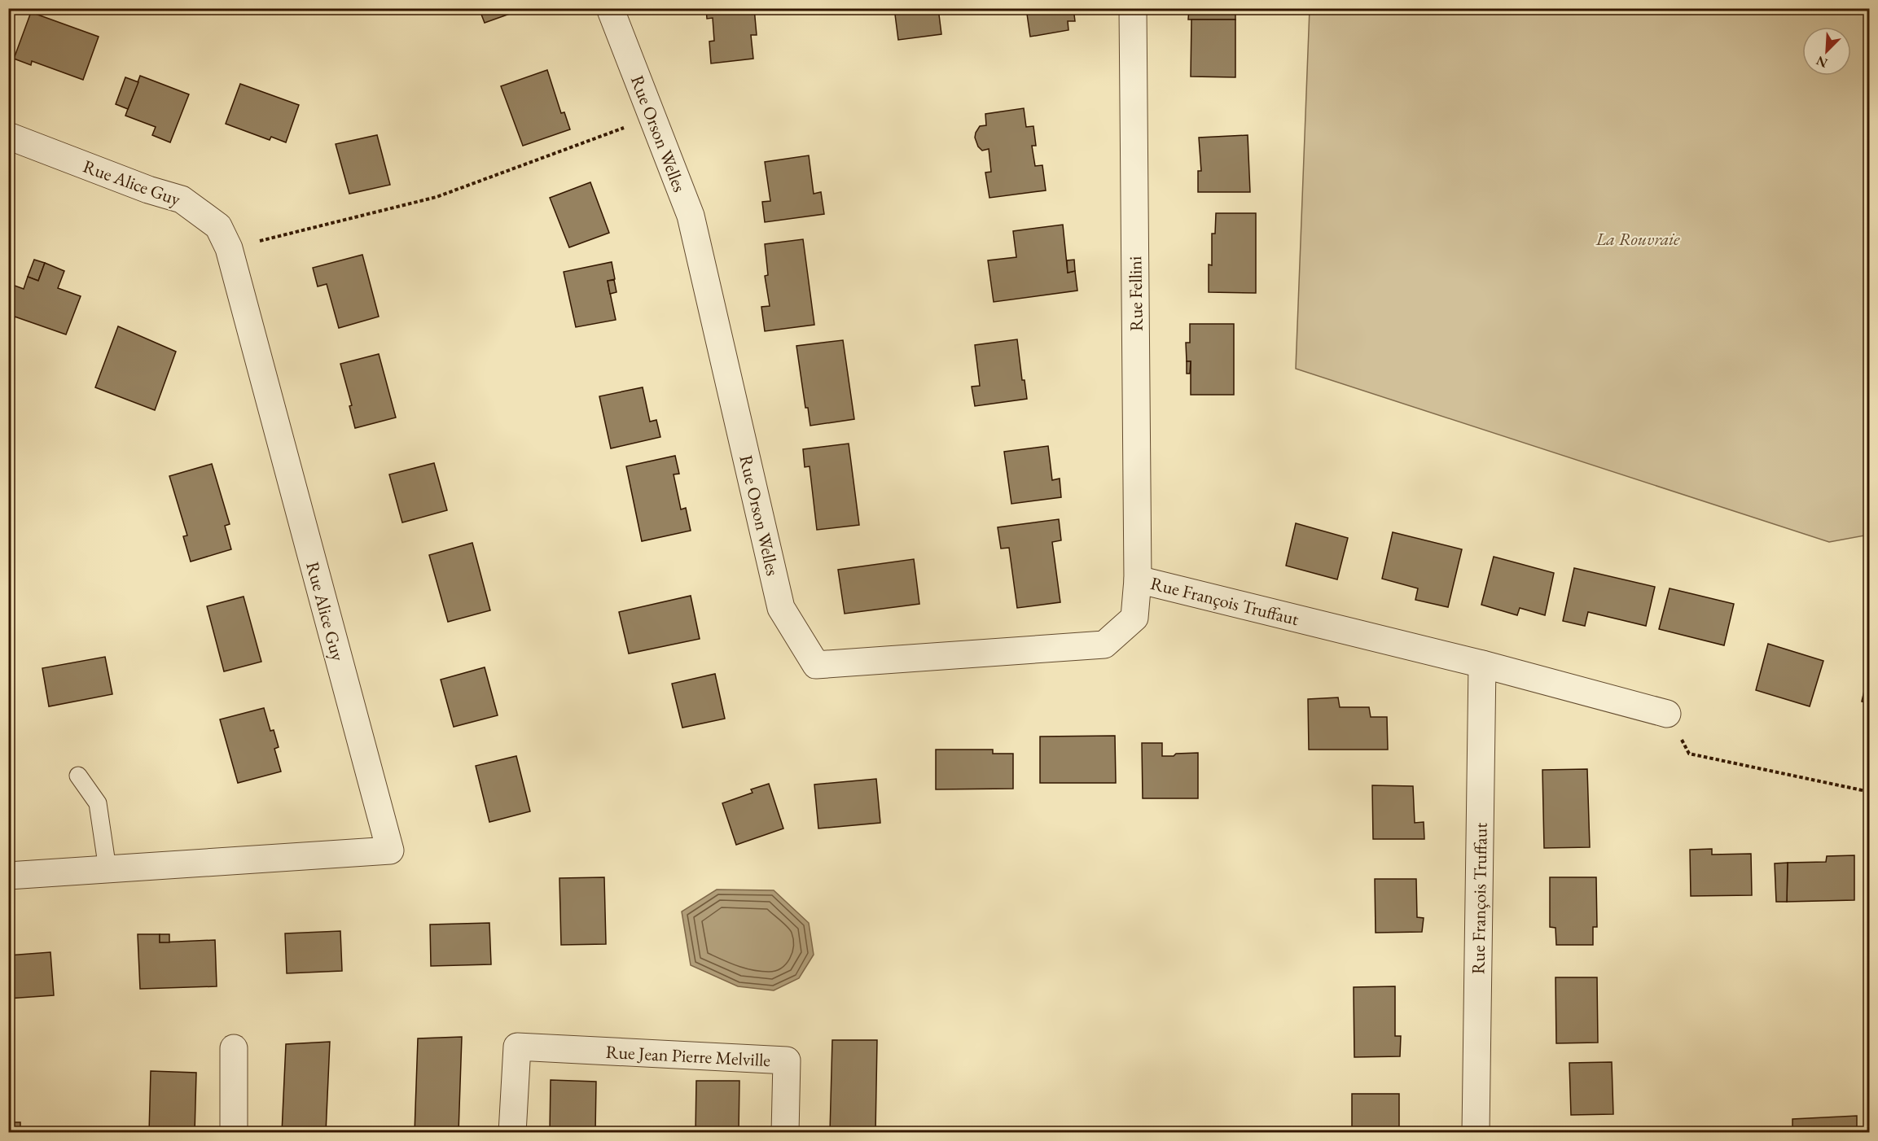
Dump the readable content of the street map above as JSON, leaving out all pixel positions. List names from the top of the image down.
{
  "streets": {
    "street": [
      "Rue Orson Welles",
      "Rue Alice Guy",
      "Rue Fellini",
      "Rue François Truffaut",
      "Rue Jean Pierre Melville"
    ]
  },
  "crossings": [
    ["Rue Orson Welles", "Rue Fellini"],
    ["Rue Orson Welles", "Rue François Truffaut"],
    ["Rue Fellini", "Rue François Truffaut"]
  ],
  "parks": ["La Rouvraie"],
  "north": "bottom left"
}
